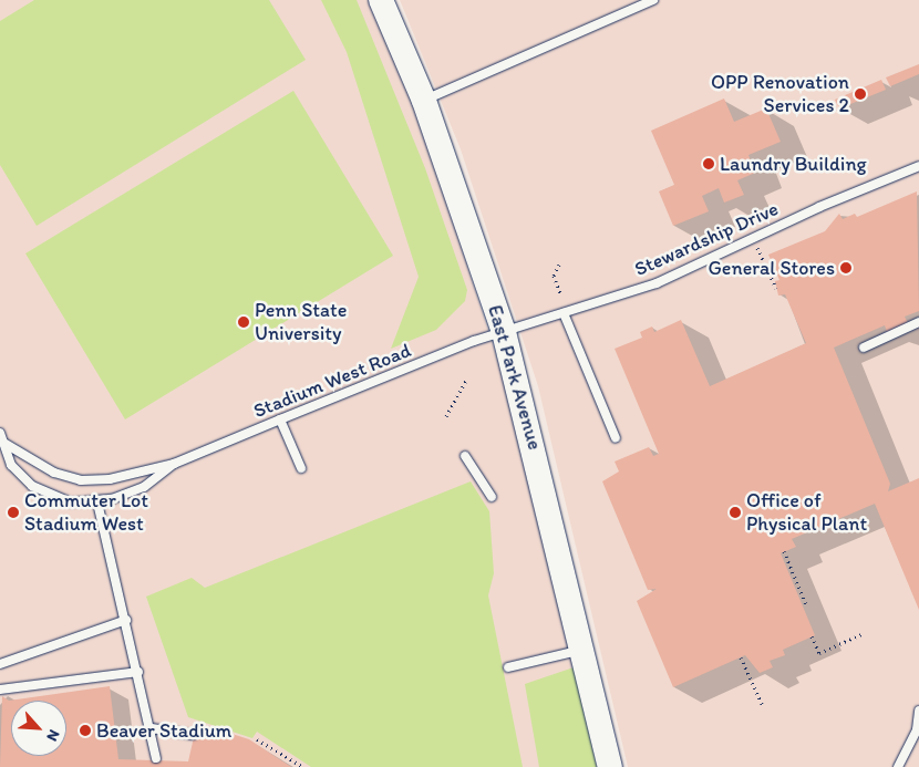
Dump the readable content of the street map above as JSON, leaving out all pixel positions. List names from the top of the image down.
{
  "streets": {
    "main road": ["East Park Avenue"],
    "lane": ["Stewardship Drive", "Stadium West Road"]
  },
  "crossings": [
    ["Stewardship Drive", "East Park Avenue"],
    ["Stewardship Drive", "Stadium West Road"],
    ["East Park Avenue", "Stadium West Road"]
  ],
  "places": [
    "OPP Renovation Services 2",
    "Laundry Building",
    "General Stores",
    "Penn State University",
    "Commuter Lot Stadium West",
    "Office of Physical Plant",
    "Beaver Stadium"
  ],
  "north": "bottom right"
}
